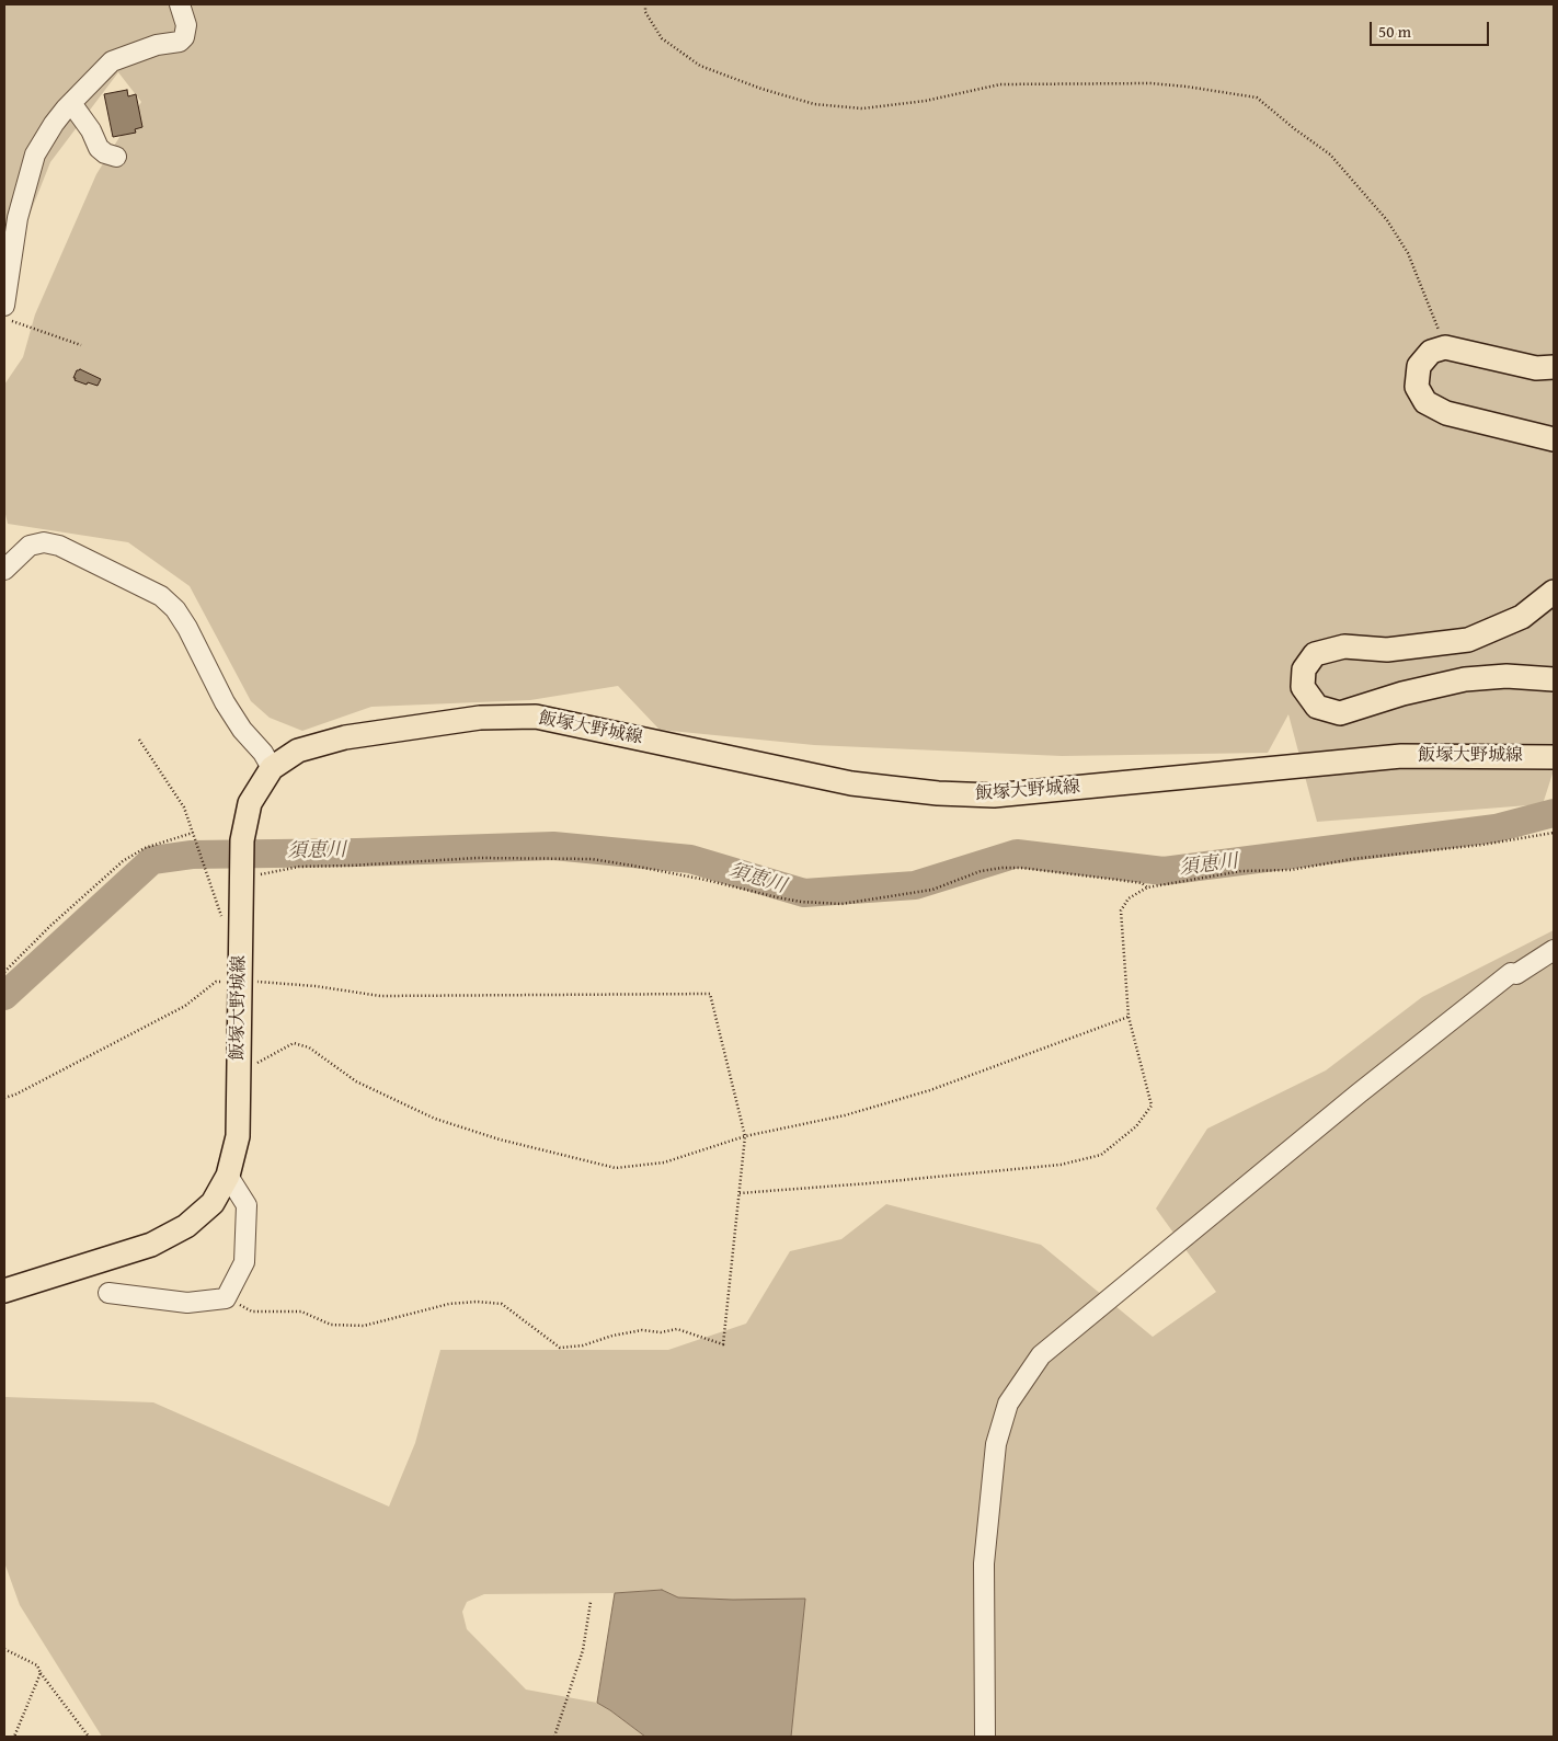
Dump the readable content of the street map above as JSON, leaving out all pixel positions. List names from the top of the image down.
{
  "streets": {
    "main road": ["飯塚大野城線"]
  },
  "water": ["須恵川"],
  "scale_bar": "50 m"
}
